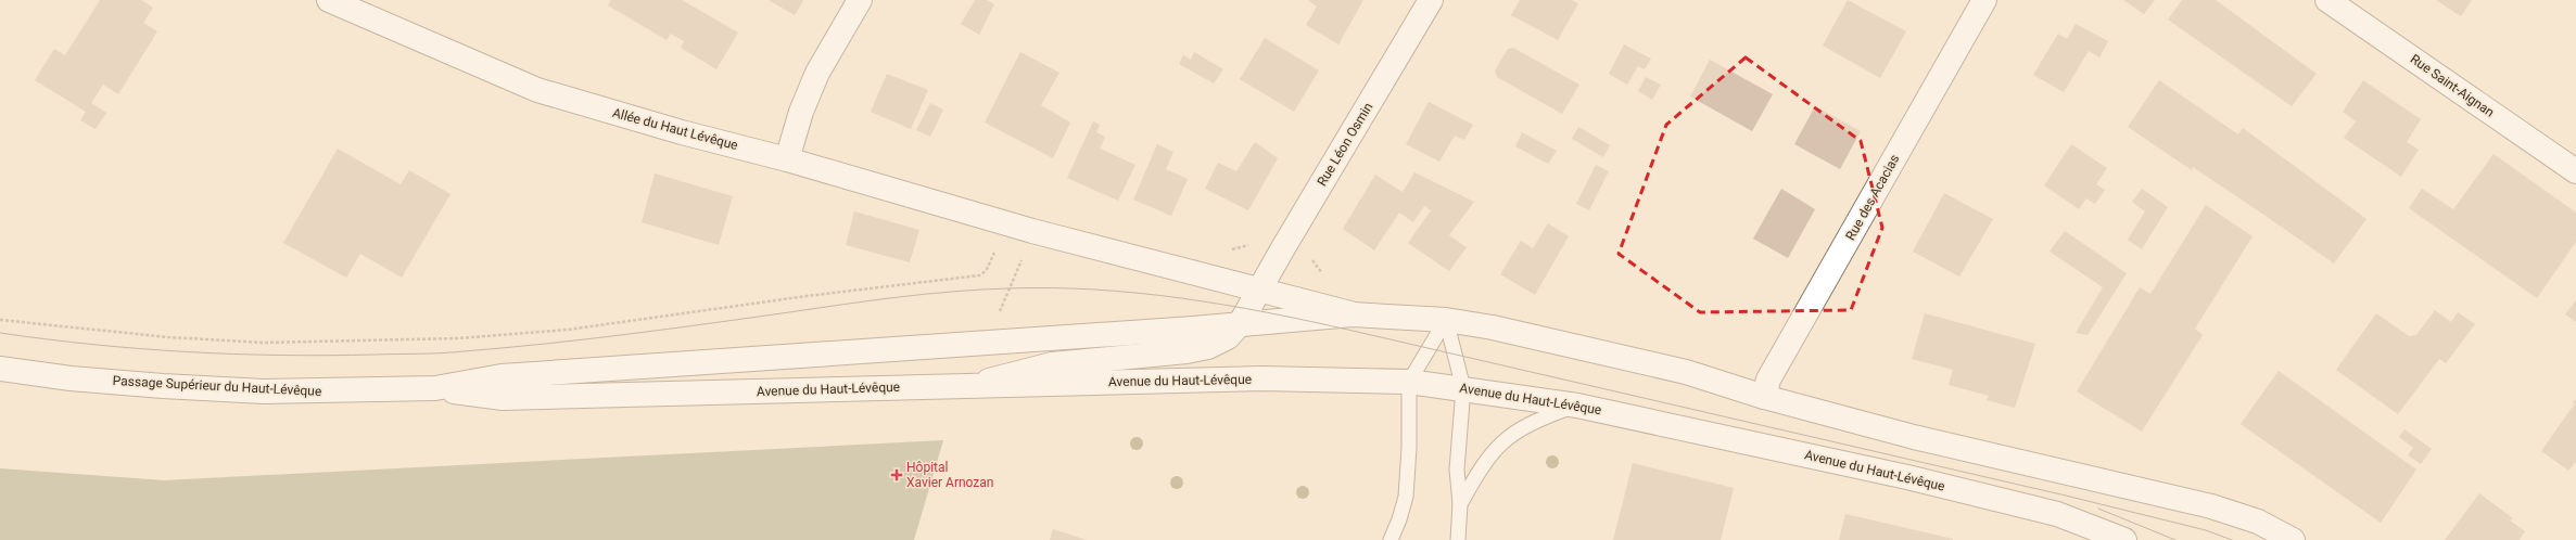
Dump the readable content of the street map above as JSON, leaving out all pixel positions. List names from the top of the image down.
{
  "streets": {
    "main road": [
      "Rue Saint-Aignan",
      "Allée du Haut Lévêque",
      "Rue Léon Osmin",
      "Rue des Acacias",
      "Avenue du Haut-Lévêque",
      "Passage Supérieur du Haut-Lévêque"
    ]
  },
  "crossings": [
    ["Allée du Haut Lévêque", "Rue Léon Osmin"],
    ["Rue Léon Osmin", "Avenue du Haut-Lévêque"],
    ["Avenue du Haut-Lévêque", "Passage Supérieur du Haut-Lévêque"]
  ],
  "places": {
    "health": ["Hôpital Xavier Arnozan"]
  }
}
